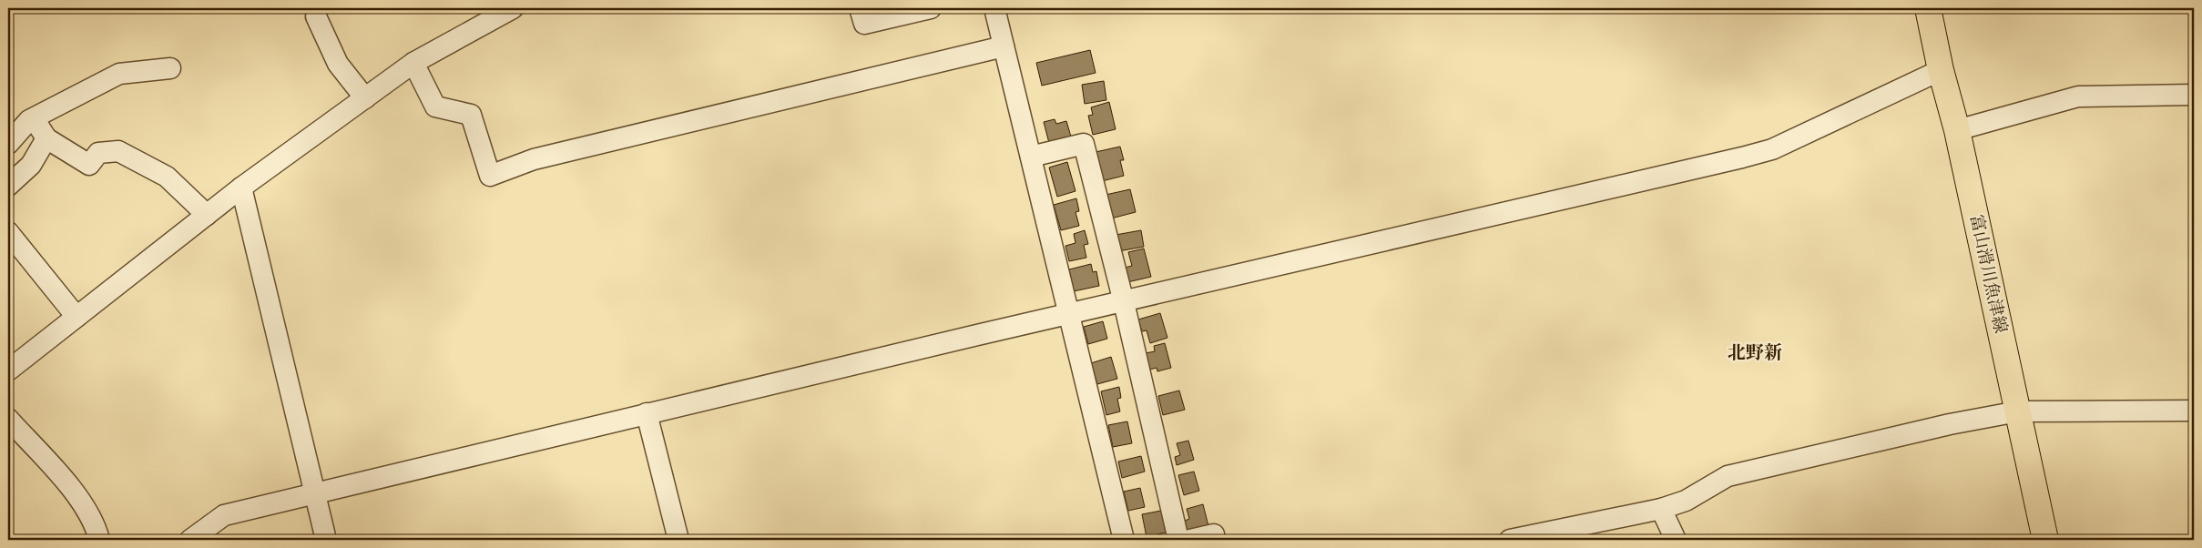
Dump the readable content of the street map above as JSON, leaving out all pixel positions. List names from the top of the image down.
{
  "streets": {
    "main road": ["富山滑川魚津線"]
  },
  "districts": ["北野新"]
}
